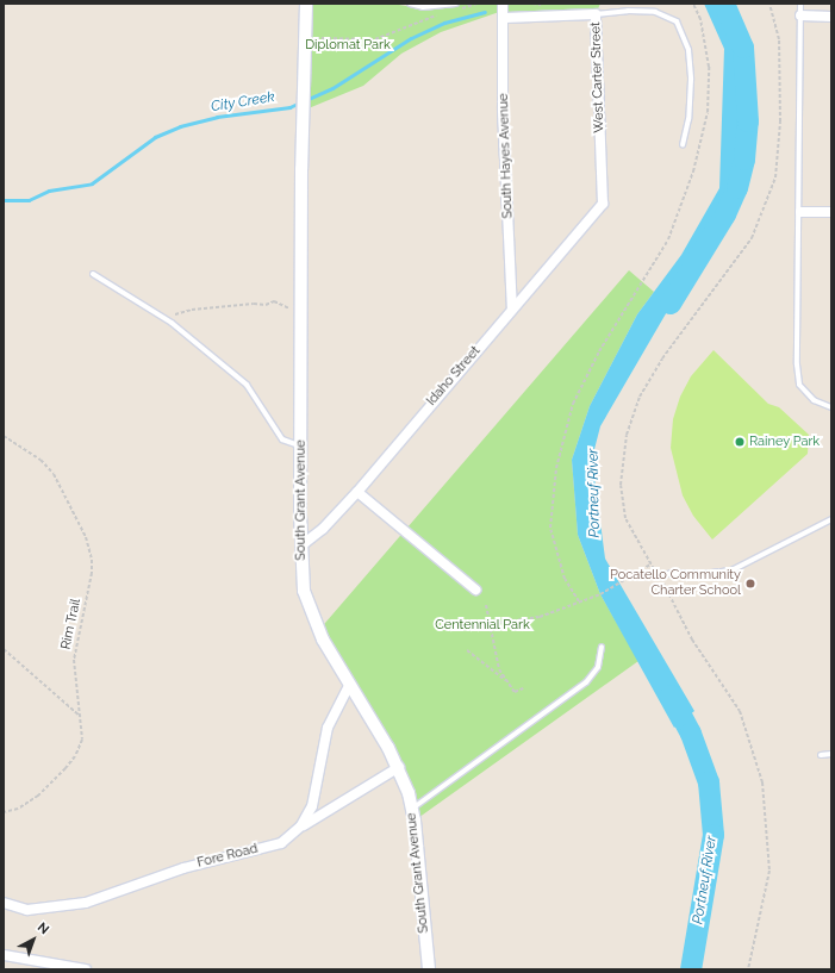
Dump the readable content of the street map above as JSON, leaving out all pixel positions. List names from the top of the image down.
{
  "streets": {
    "street": [
      "West Carter Street",
      "South Hayes Avenue",
      "Idaho Street",
      "South Grant Avenue",
      "Fore Road"
    ],
    "path": ["Rim Trail"]
  },
  "crossings": [
    ["West Carter Street", "South Hayes Avenue"],
    ["West Carter Street", "Idaho Street"],
    ["South Hayes Avenue", "Idaho Street"],
    ["Idaho Street", "South Grant Avenue"],
    ["South Grant Avenue", "Fore Road"]
  ],
  "water": ["City Creek", "Portneuf River"],
  "parks": ["Diplomat Park", "Centennial Park"],
  "places": ["Rainey Park", "Pocatello Community Charter School"],
  "north": "top right"
}
